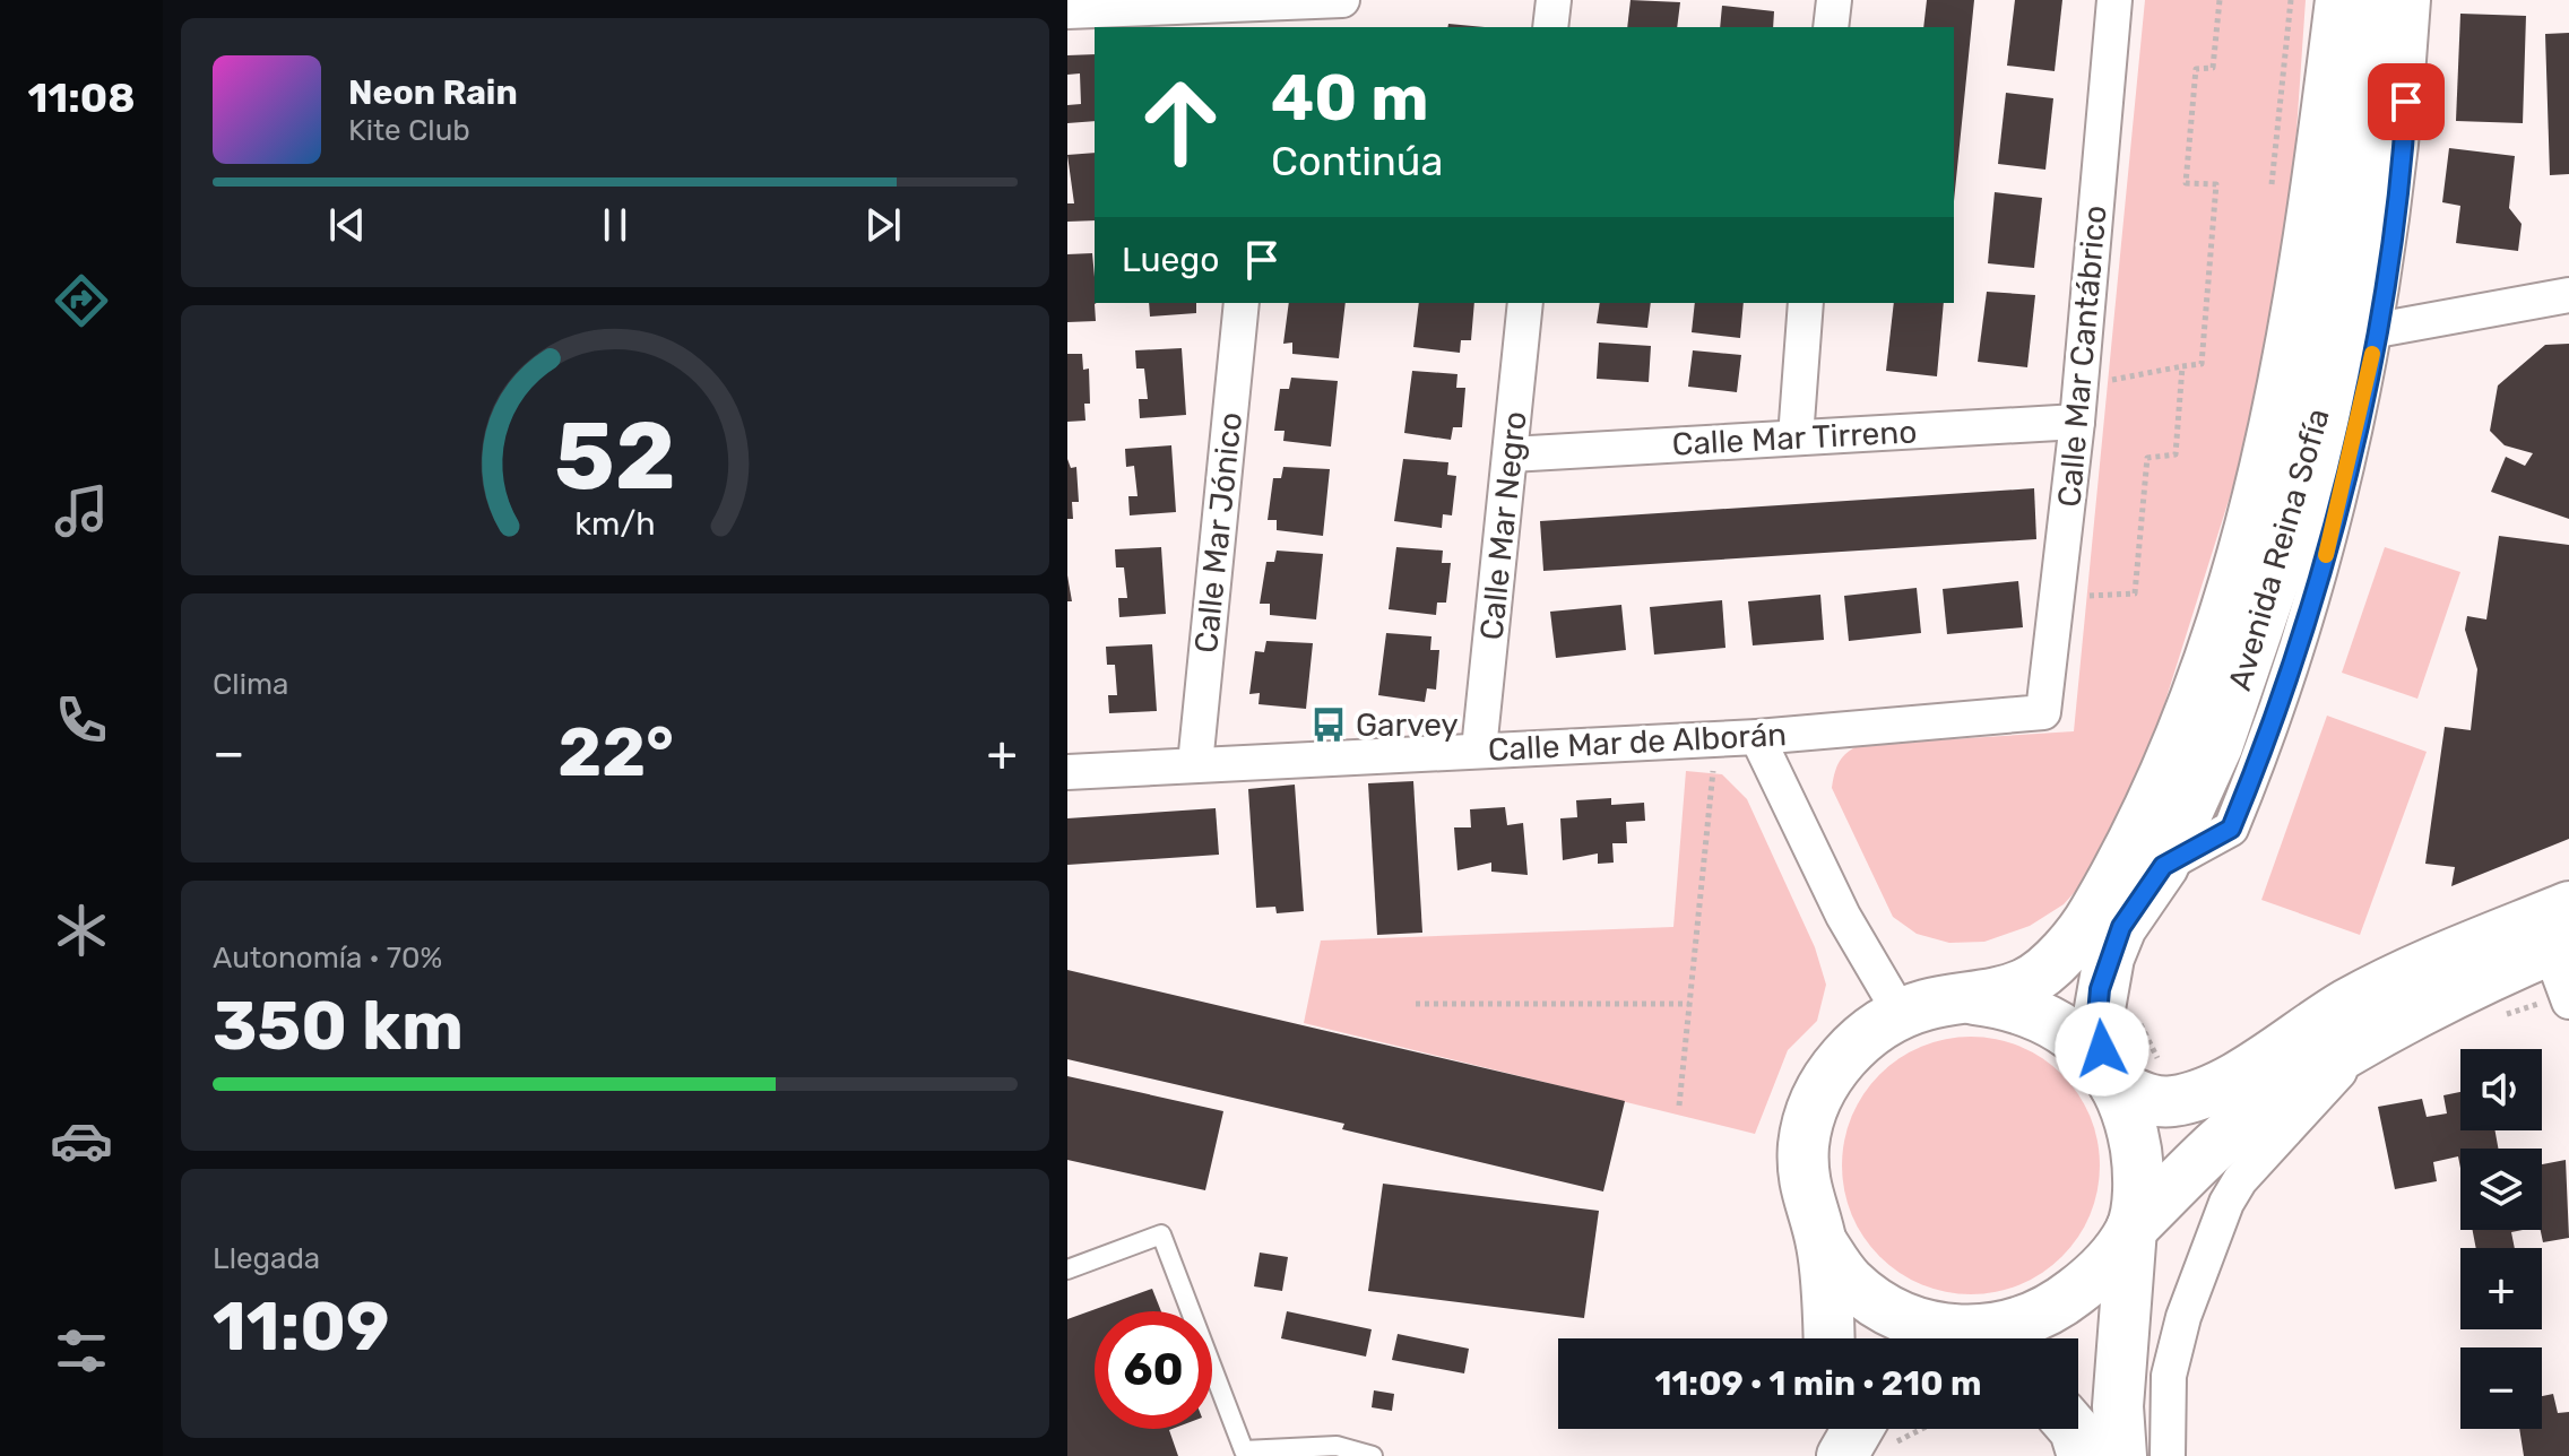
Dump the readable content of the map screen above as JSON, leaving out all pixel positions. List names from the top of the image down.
{
  "streets": {
    "main road": ["Avenida Reina Sofía"],
    "street": [
      "Calle Mar Cantábrico",
      "Calle Mar Tirreno",
      "Calle Mar Negro",
      "Calle Mar Jónico",
      "Calle Mar de Alborán"
    ]
  },
  "crossings": [
    ["Calle Mar Cantábrico", "Calle Mar Tirreno"],
    ["Calle Mar Cantábrico", "Calle Mar de Alborán"],
    ["Calle Mar Tirreno", "Calle Mar Negro"],
    ["Calle Mar Negro", "Calle Mar de Alborán"],
    ["Calle Mar Jónico", "Calle Mar de Alborán"]
  ],
  "places": {
    "bus stop": ["Garvey"]
  },
  "page": {
    "tabs": "11:08",
    "turn": ["40 m", "Continúa"],
    "song": ["Neon Rain", "Kite Club"],
    "then": "Luego",
    "tile": [
      "Clima",
      ["Autonomía · 70%", "350 km"],
      ["Llegada", "11:09"]
    ],
    "heat": ["−", "22°", "+"],
    "map_buttons": ["+", "−"],
    "limit": "60",
    "trip": "11:09 · 1 min · 210 m",
    "gauge": ["52", "km/h"]
  }
}
